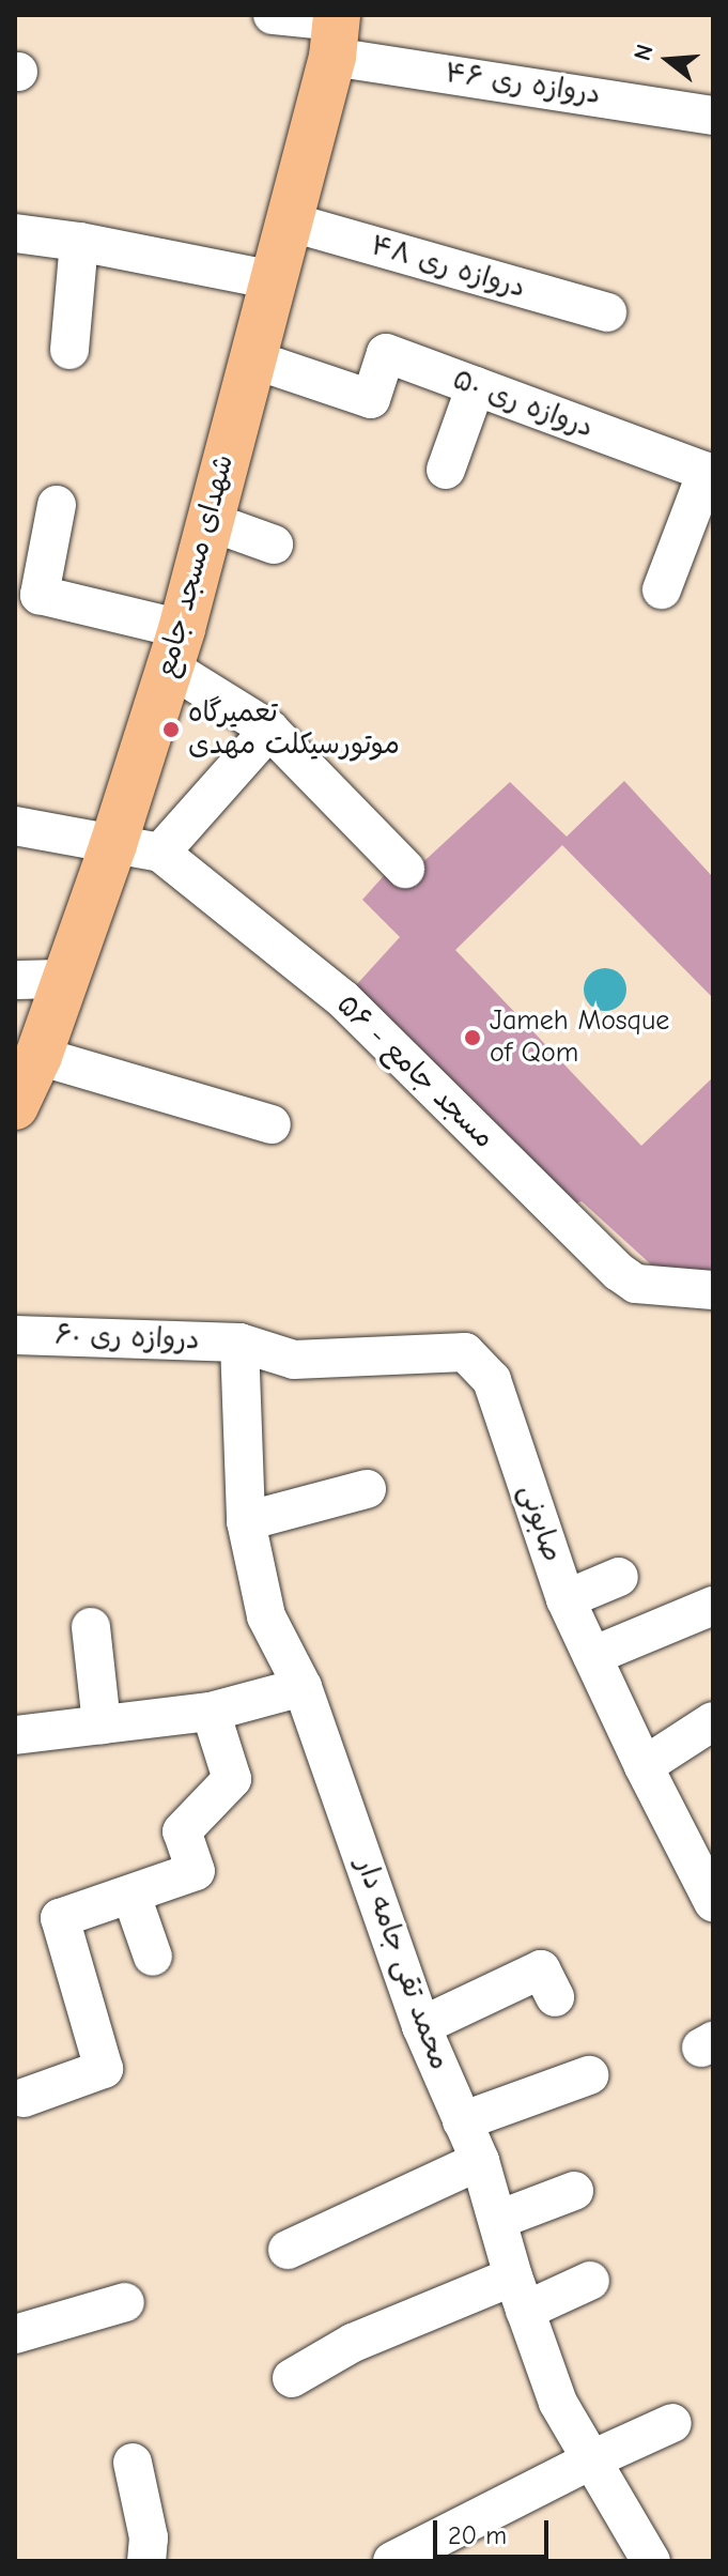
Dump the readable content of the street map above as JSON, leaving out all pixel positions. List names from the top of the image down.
{
  "streets": {
    "main road": ["شهدای مسجد جامع"],
    "street": [
      "دروازه ری ۴۶",
      "دروازه ری ۴۸",
      "دروازه ری ۵۰",
      "۵۶ - مسجد جامع",
      "دروازه ری ۶۰",
      "صابونی",
      "محمد تقی جامه دار"
    ]
  },
  "crossings": [
    ["دروازه ری ۴۶", "شهدای مسجد جامع"],
    ["دروازه ری ۴۸", "شهدای مسجد جامع"],
    ["دروازه ری ۵۰", "شهدای مسجد جامع"],
    ["شهدای مسجد جامع", "۵۶ - مسجد جامع"],
    ["دروازه ری ۶۰", "صابونی"],
    ["دروازه ری ۶۰", "محمد تقی جامه دار"],
    ["صابونی", "محمد تقی جامه دار"]
  ],
  "places": ["تعمیرگاه موتورسیکلت مهدی", "Jameh Mosque of Qom"],
  "scale_bar": "20 m",
  "north": "left"
}
